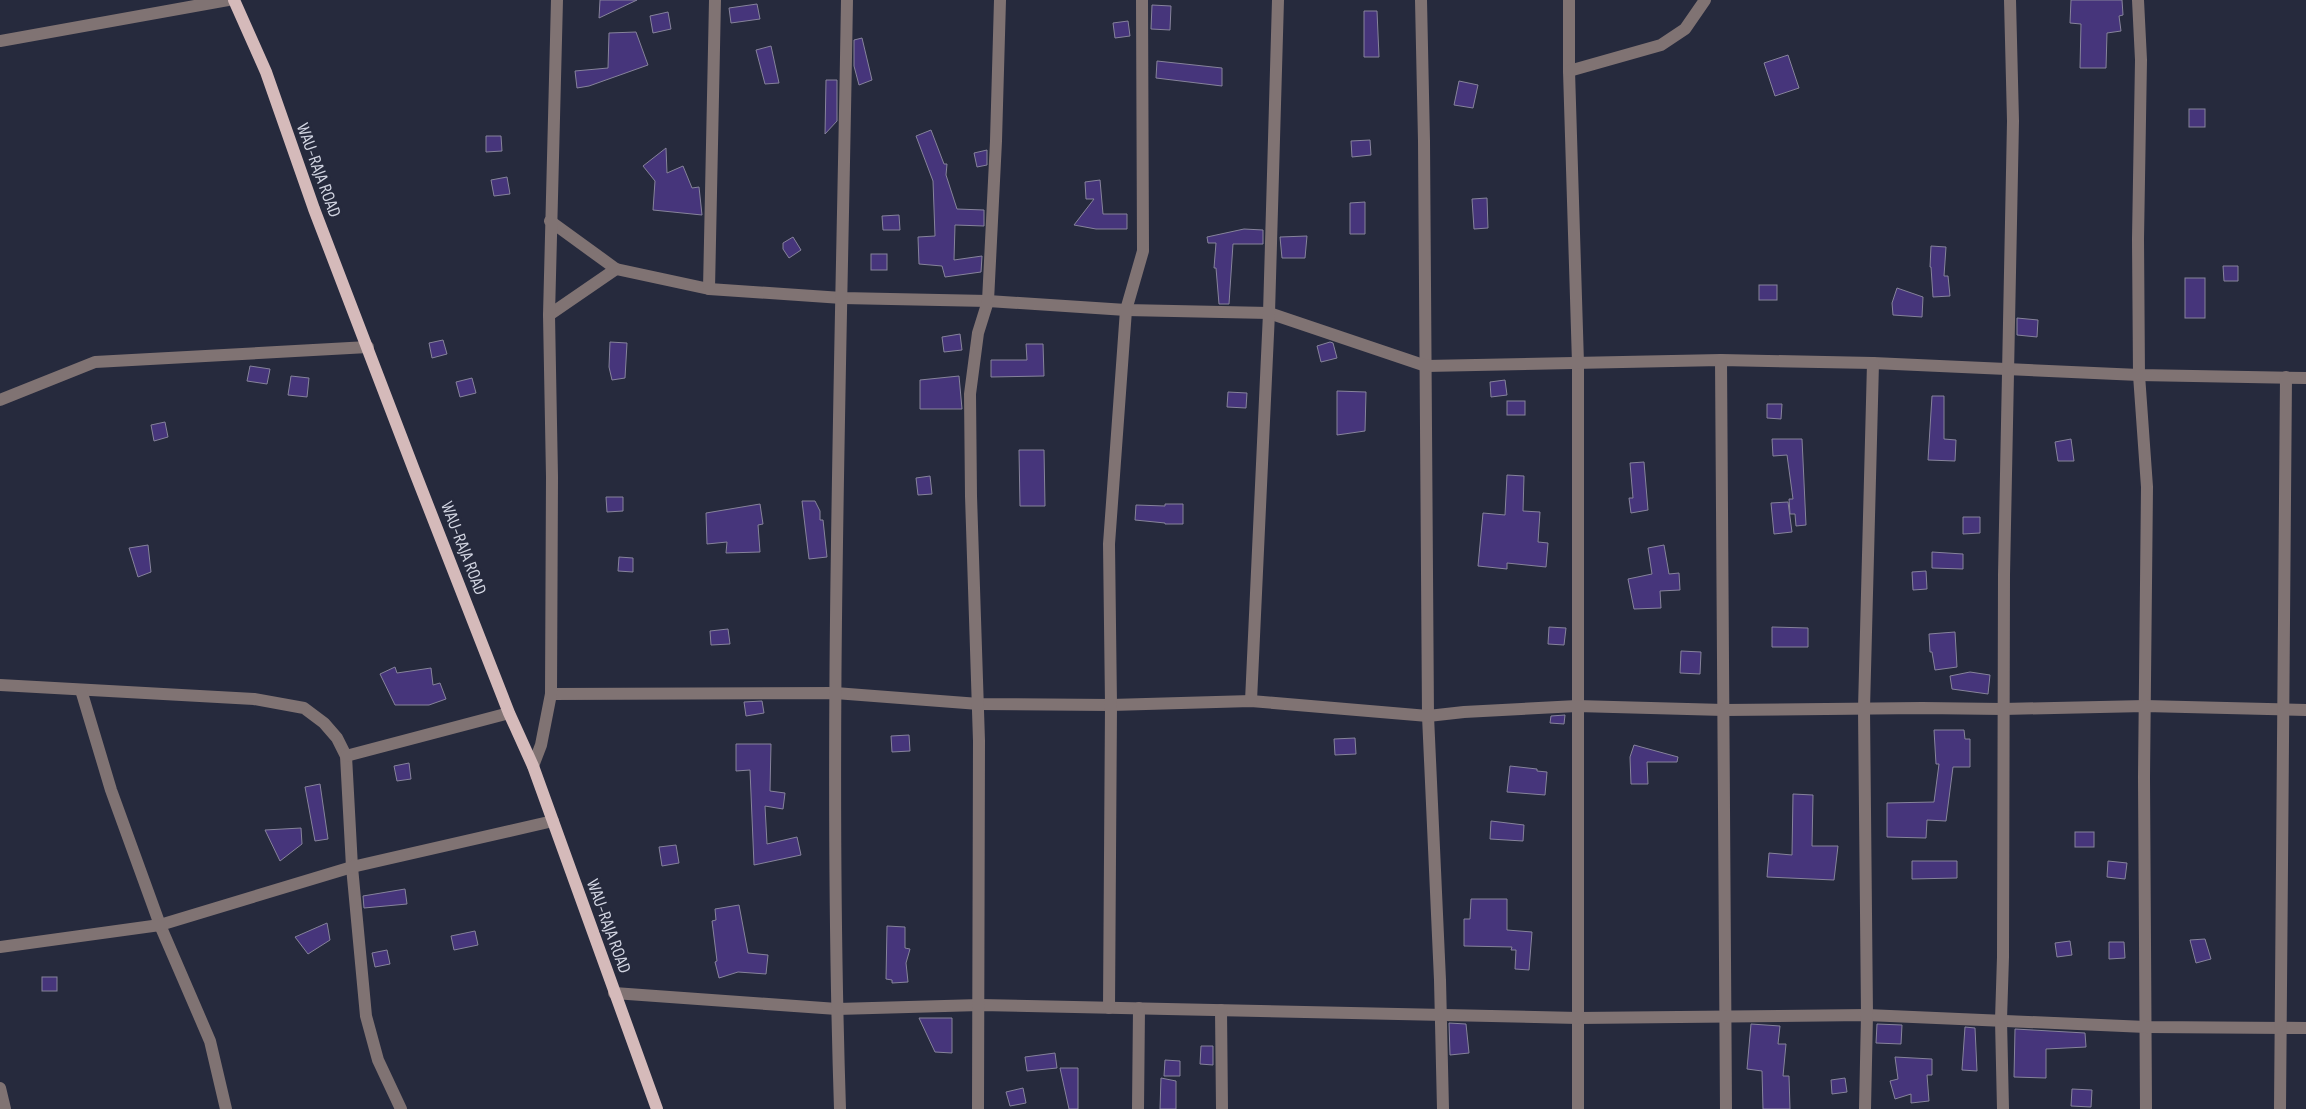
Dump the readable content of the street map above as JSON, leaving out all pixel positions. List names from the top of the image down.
{
  "streets": {
    "main road": ["WAU-RAJA ROAD"]
  }
}
